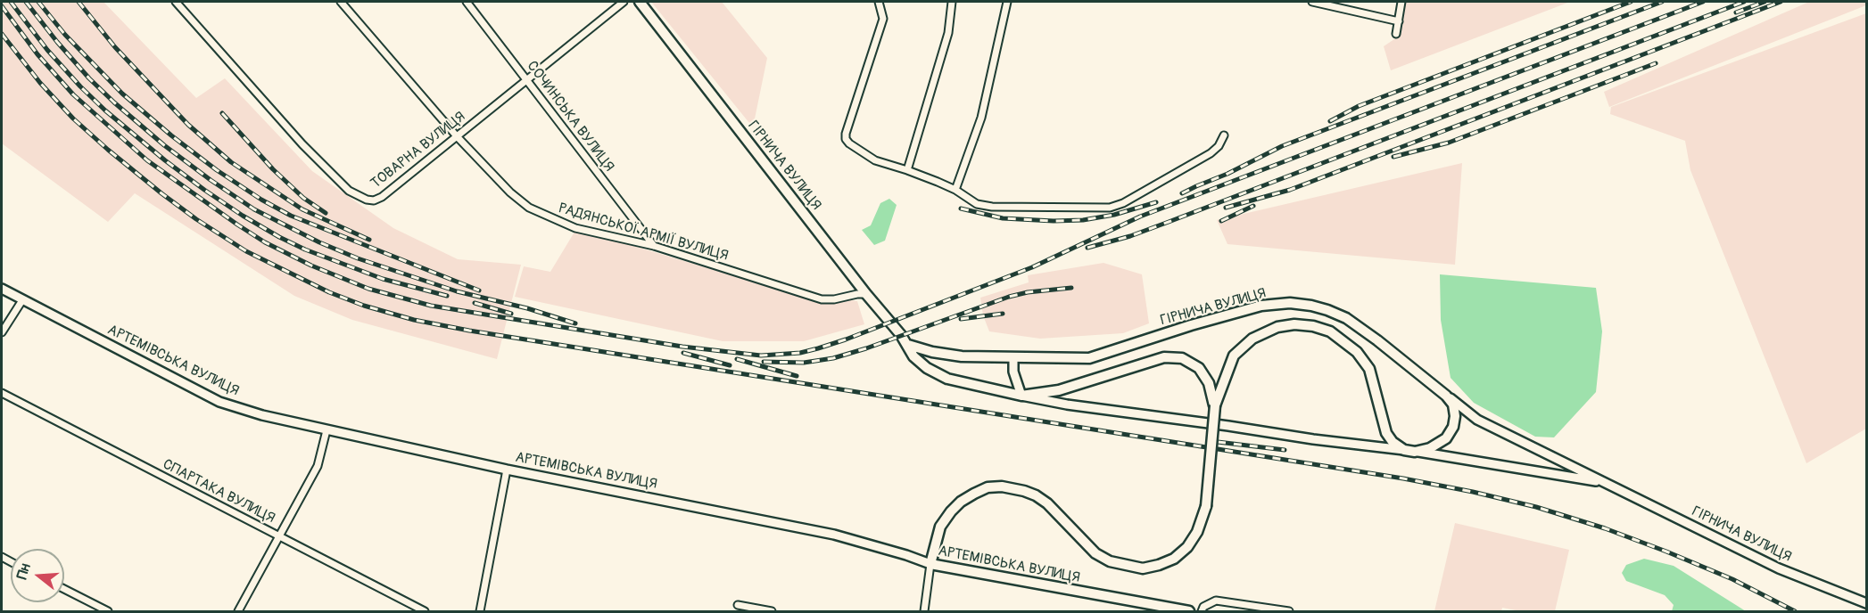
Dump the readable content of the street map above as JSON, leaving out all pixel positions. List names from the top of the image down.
{
  "streets": {
    "main road": ["ГІРНИЧА ВУЛИЦЯ", "АРТЕМІВСЬКА ВУЛИЦЯ"],
    "street": [
      "СОЧИНСЬКА ВУЛИЦЯ",
      "ТОВАРНА ВУЛИЦЯ",
      "РАДЯНСЬКОЇ АРМІЇ ВУЛИЦЯ",
      "СПАРТАКА ВУЛИЦЯ"
    ]
  },
  "crossings": [
    ["СОЧИНСЬКА ВУЛИЦЯ", "ТОВАРНА ВУЛИЦЯ"],
    ["СОЧИНСЬКА ВУЛИЦЯ", "РАДЯНСЬКОЇ АРМІЇ ВУЛИЦЯ"],
    ["ТОВАРНА ВУЛИЦЯ", "РАДЯНСЬКОЇ АРМІЇ ВУЛИЦЯ"],
    ["ГІРНИЧА ВУЛИЦЯ", "РАДЯНСЬКОЇ АРМІЇ ВУЛИЦЯ"]
  ],
  "north": "left"
}
